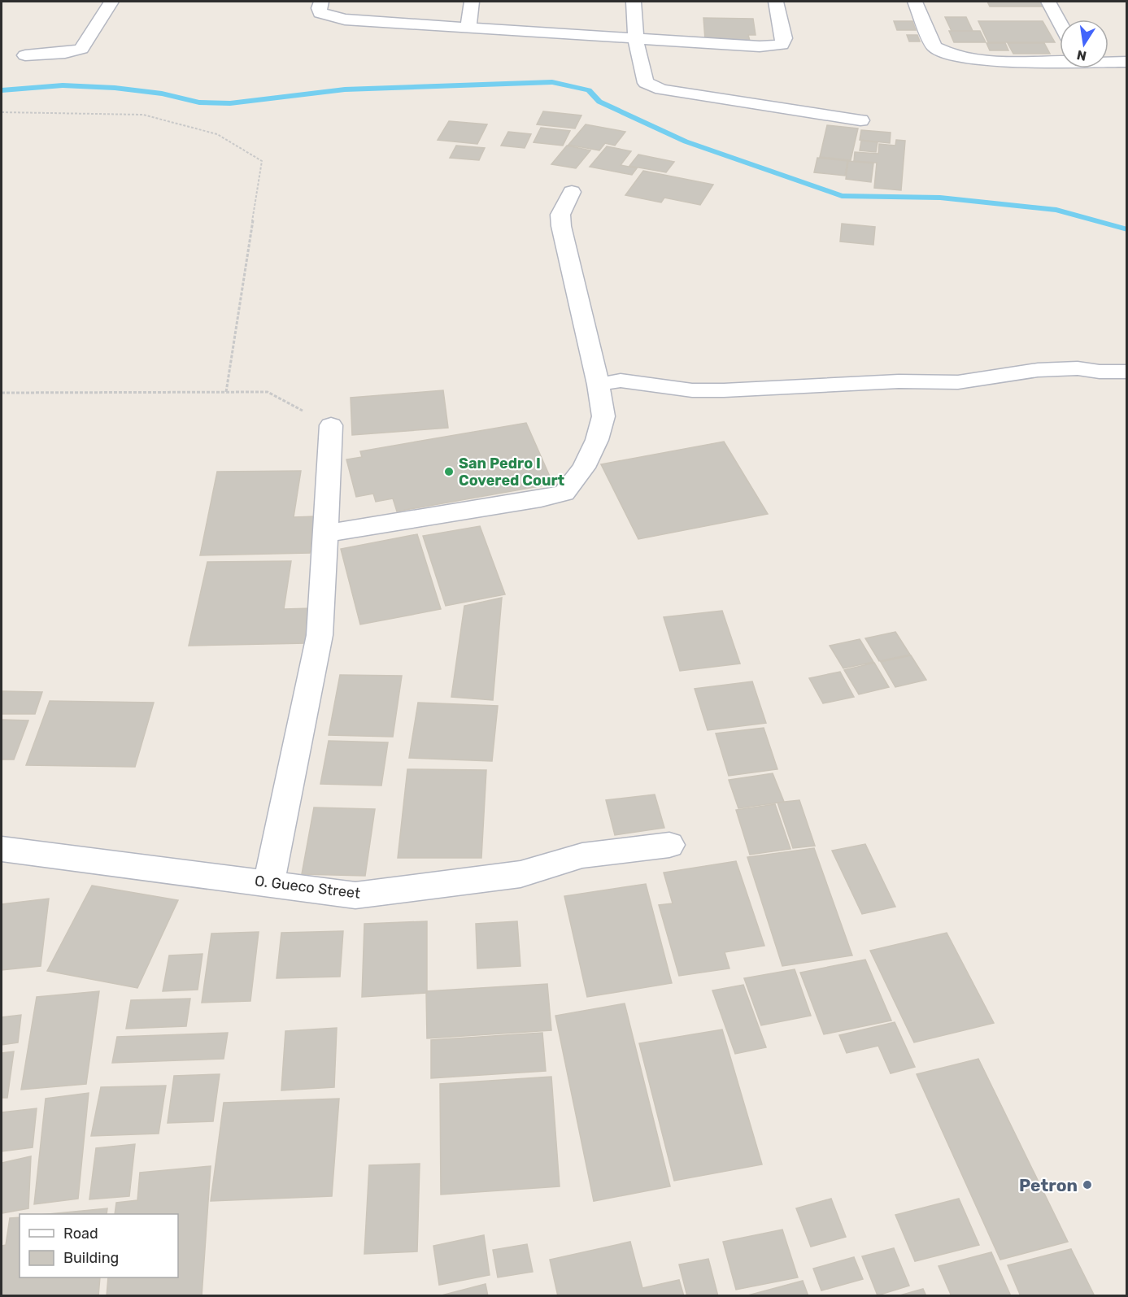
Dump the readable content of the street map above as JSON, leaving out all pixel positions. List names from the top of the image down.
{
  "streets": {
    "street": ["O. Gueco Street"]
  },
  "places": ["San Pedro I Covered Court", "Petron"],
  "legend": ["Road", "Building"],
  "north": "bottom"
}
